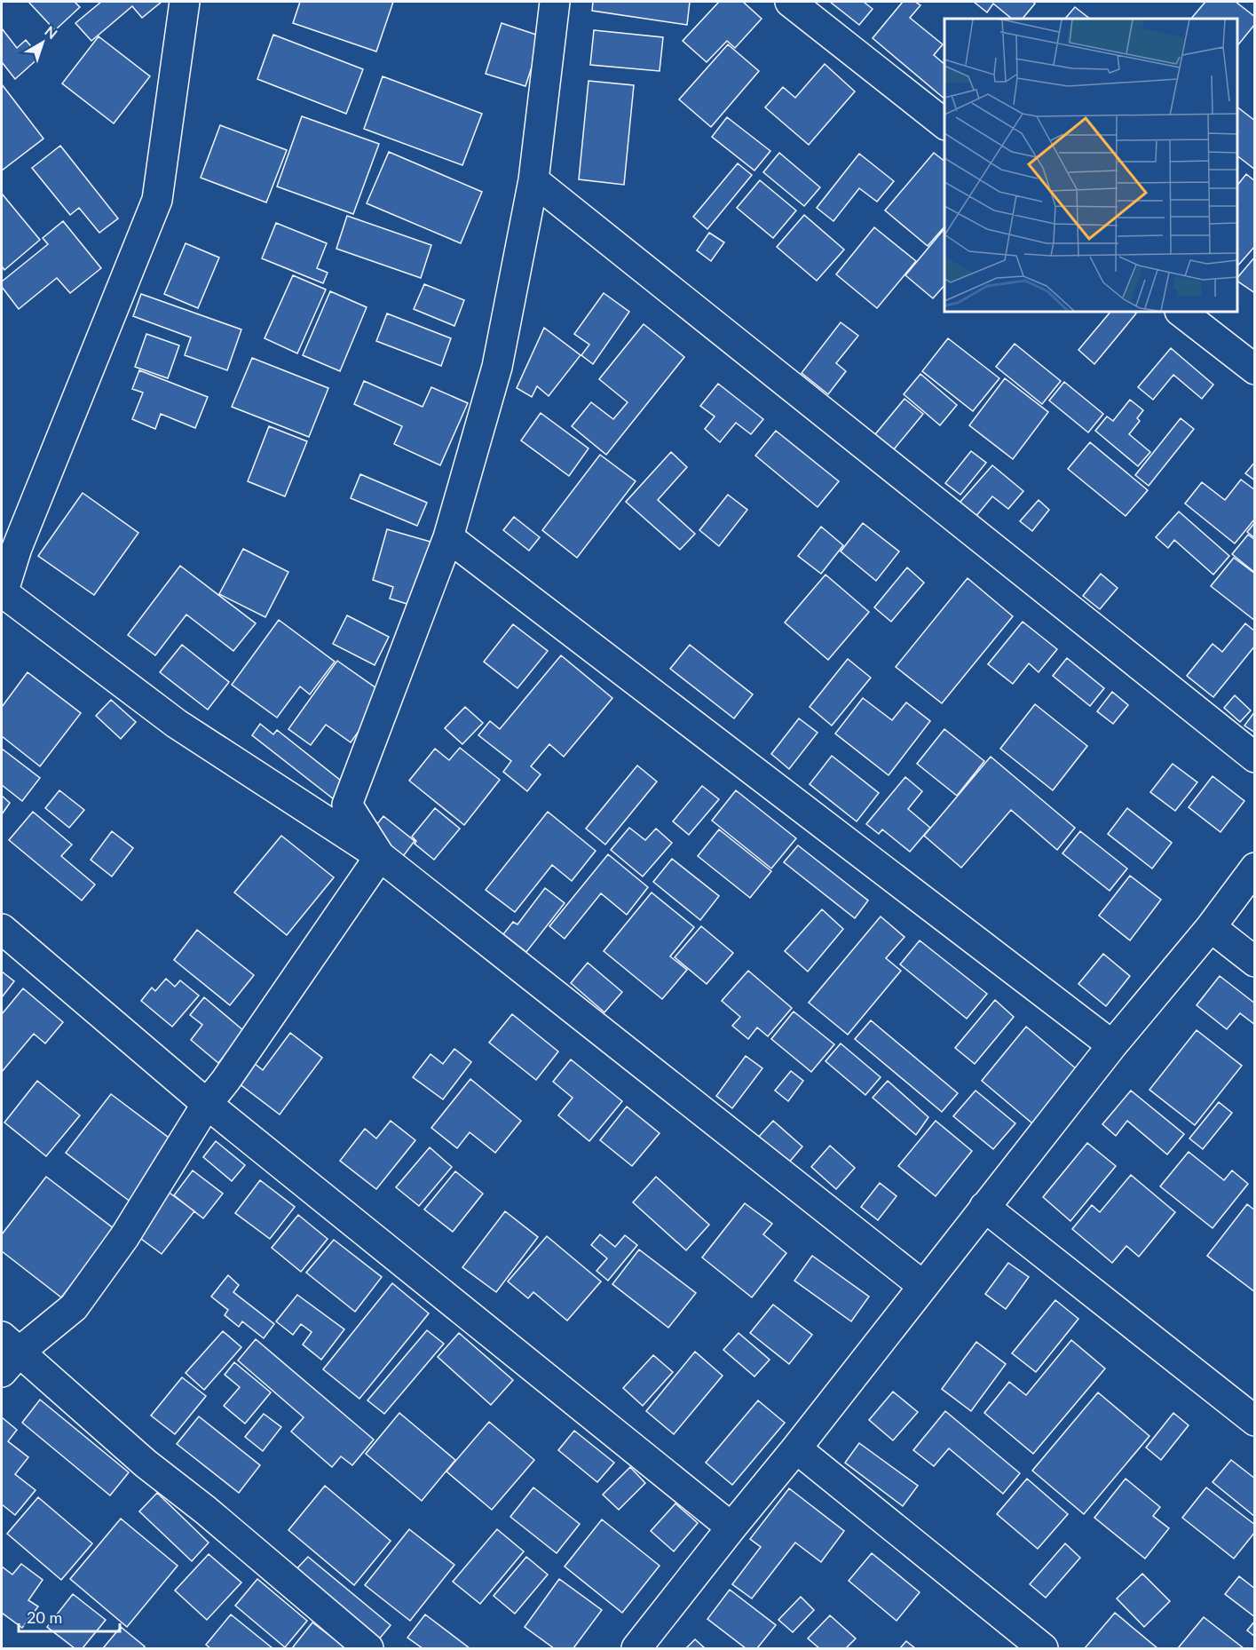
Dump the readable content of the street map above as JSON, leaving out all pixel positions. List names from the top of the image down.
{
  "scale_bar": "20 m",
  "north": "top right"
}
